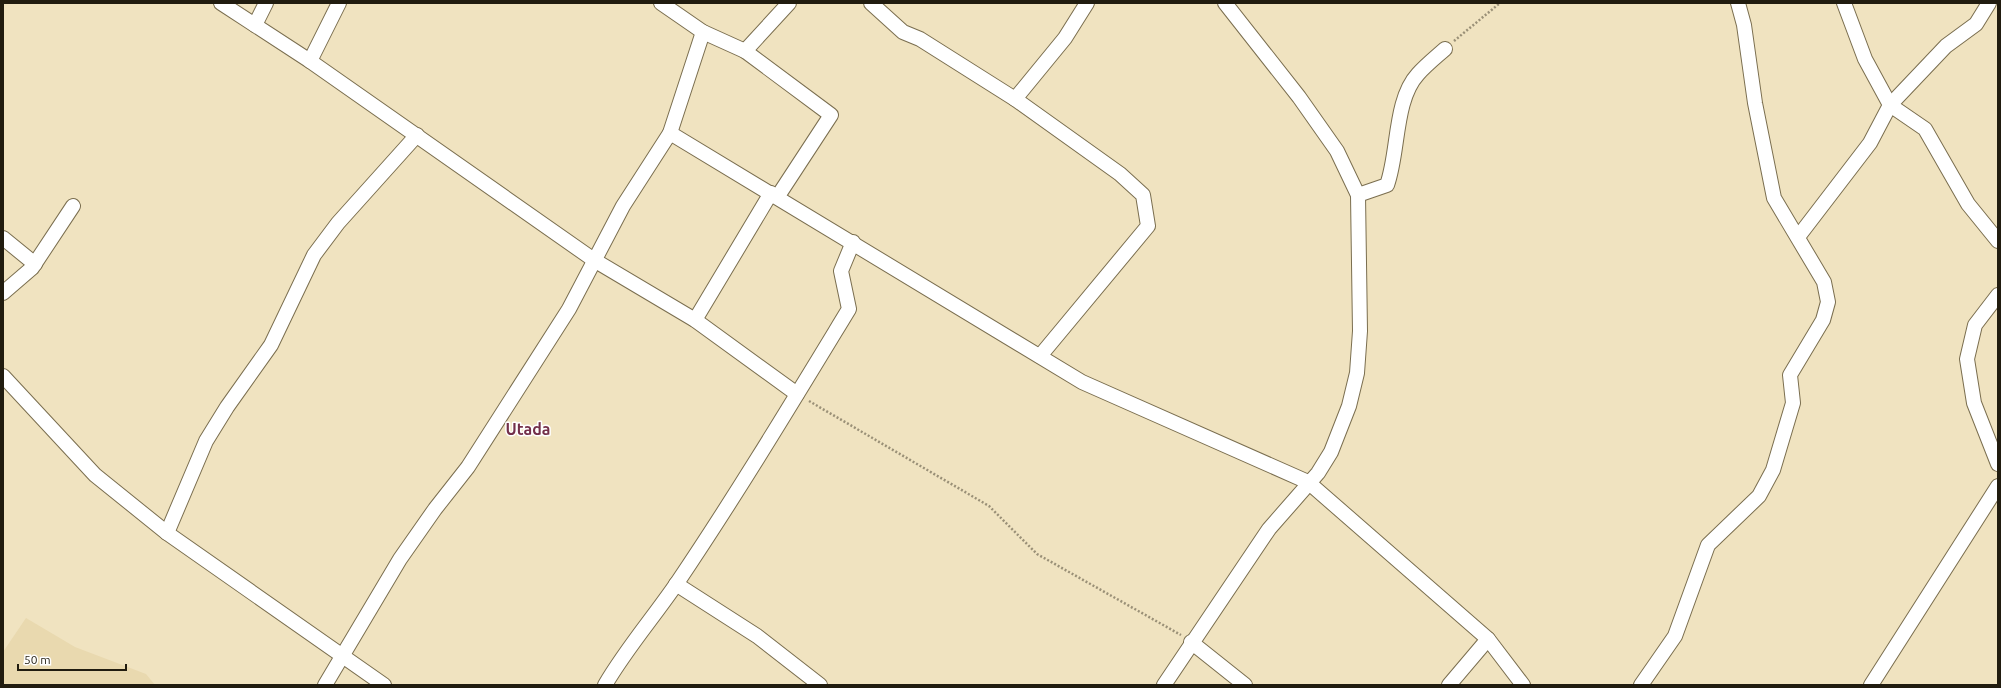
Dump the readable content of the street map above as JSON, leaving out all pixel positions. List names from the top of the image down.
{
  "districts": ["Utada"],
  "scale_bar": "50 m"
}
